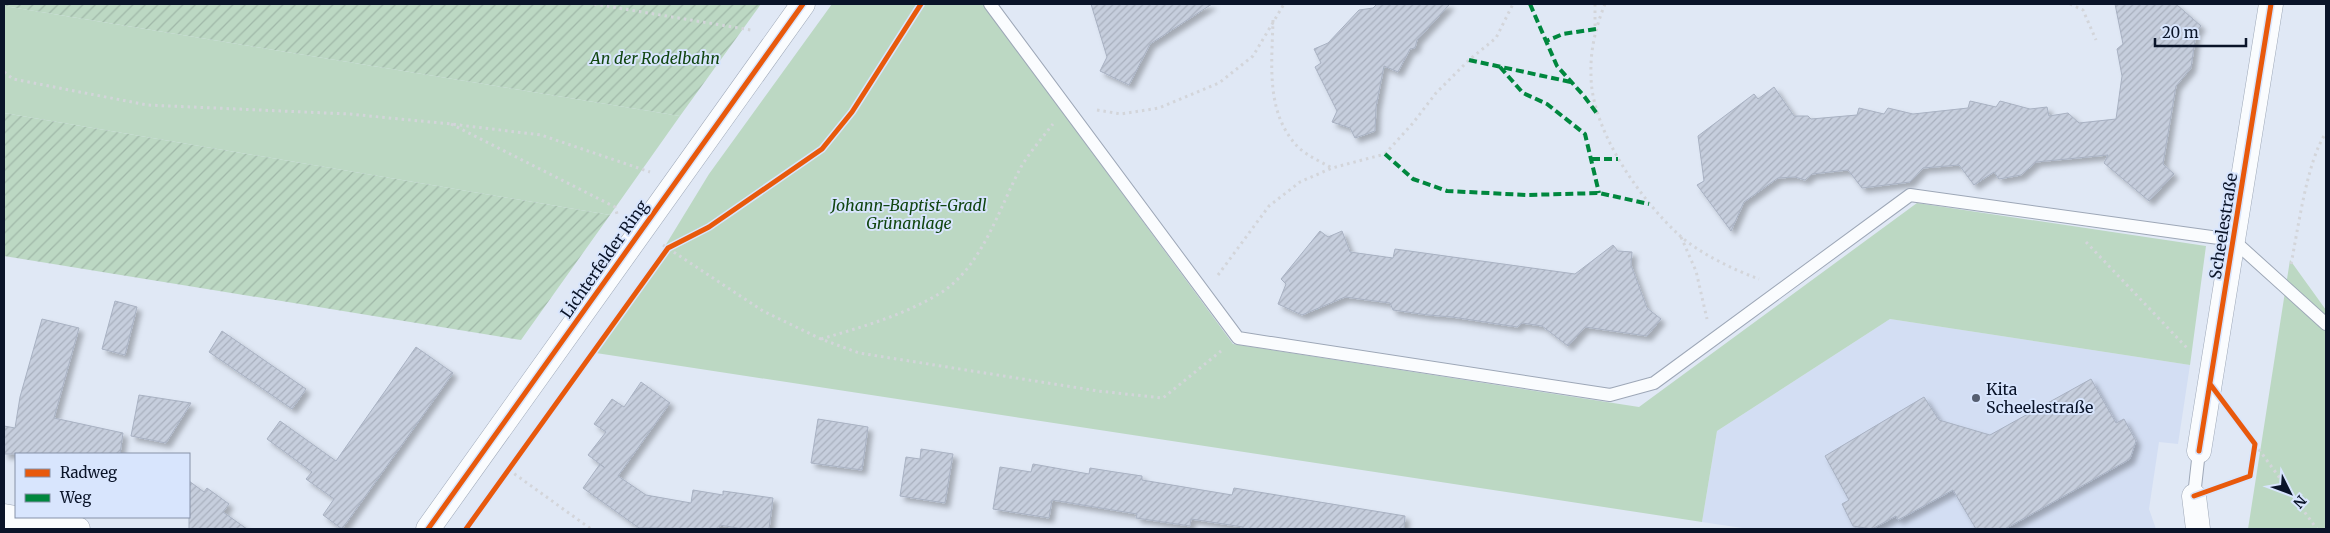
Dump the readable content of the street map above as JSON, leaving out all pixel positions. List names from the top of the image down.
{
  "streets": {
    "street": ["Scheelestraße", "Lichterfelder Ring"]
  },
  "parks": ["An der Rodelbahn", "Johann-Baptist-Gradl Grünanlage"],
  "places": ["Kita Scheelestraße"],
  "legend": ["Radweg", "Weg"],
  "scale_bar": "20 m",
  "north": "bottom right"
}
